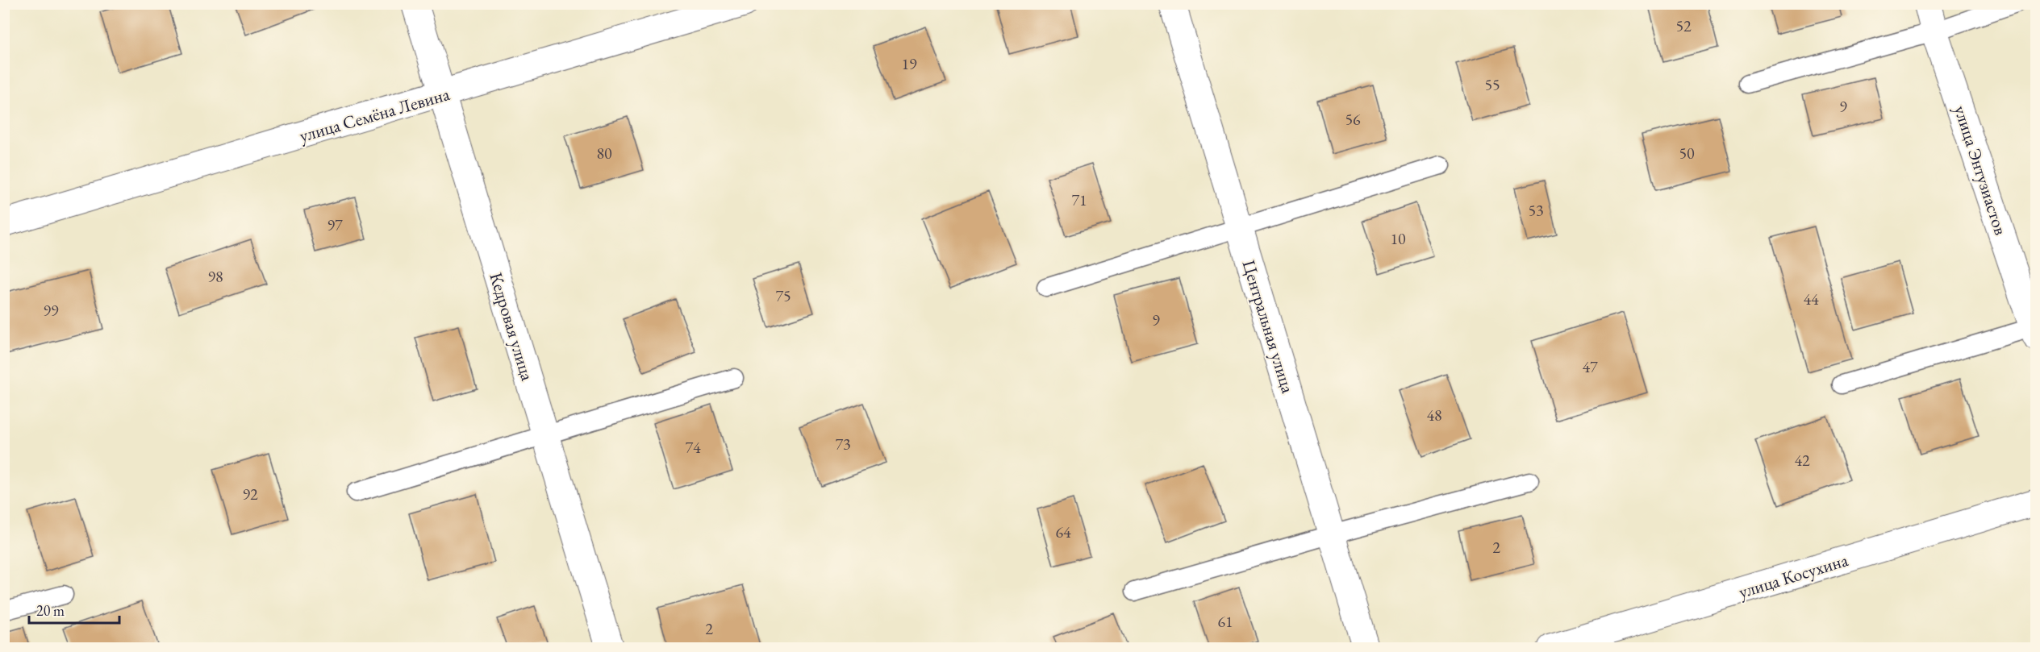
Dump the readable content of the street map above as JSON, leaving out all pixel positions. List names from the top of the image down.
{
  "streets": {
    "street": [
      "улица Семёна Левина",
      "улица Энтузиастов",
      "Кедровая улица",
      "Центральная улица",
      "улица Косухина"
    ]
  },
  "crossings": [
    ["улица Семёна Левина", "Кедровая улица"]
  ],
  "house_numbers": [
    "52",
    "19",
    "55",
    "9",
    "56",
    "80",
    "50",
    "71",
    "53",
    "97",
    "10",
    "98",
    "75",
    "44",
    "99",
    "9",
    "47",
    "48",
    "73",
    "74",
    "42",
    "92",
    "64",
    "2",
    "61",
    "2"
  ],
  "scale_bar": "20 m"
}
